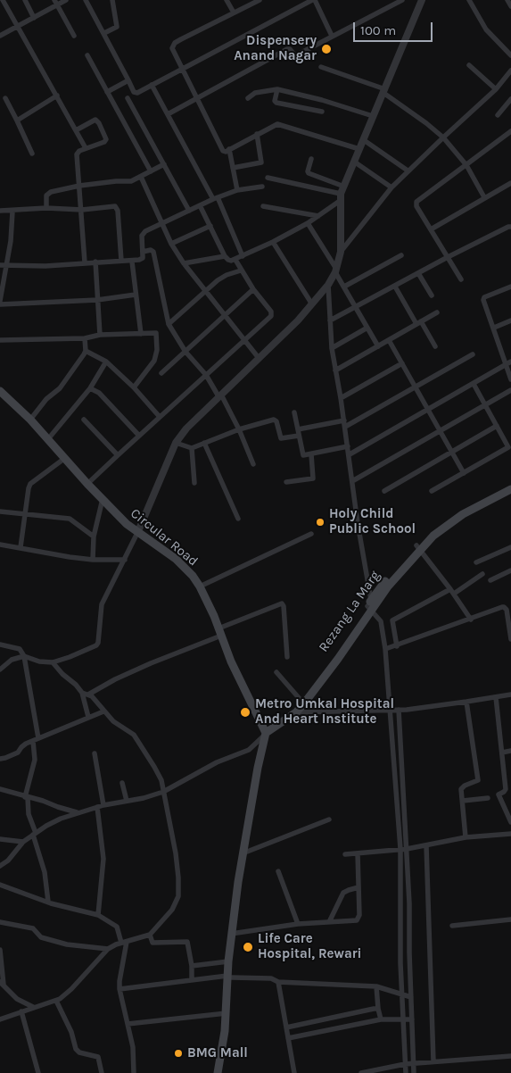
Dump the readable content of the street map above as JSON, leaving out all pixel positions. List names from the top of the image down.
{
  "streets": {
    "main road": ["Circular Road", "Rezang La Marg"]
  },
  "crossings": [
    ["Circular Road", "Rezang La Marg"]
  ],
  "places": [
    "Dispensery Anand Nagar",
    "Holy Child Public School",
    "Metro Umkal Hospital And Heart Institute",
    "Life Care Hospital, Rewari",
    "BMG Mall"
  ],
  "scale_bar": "100 m"
}
